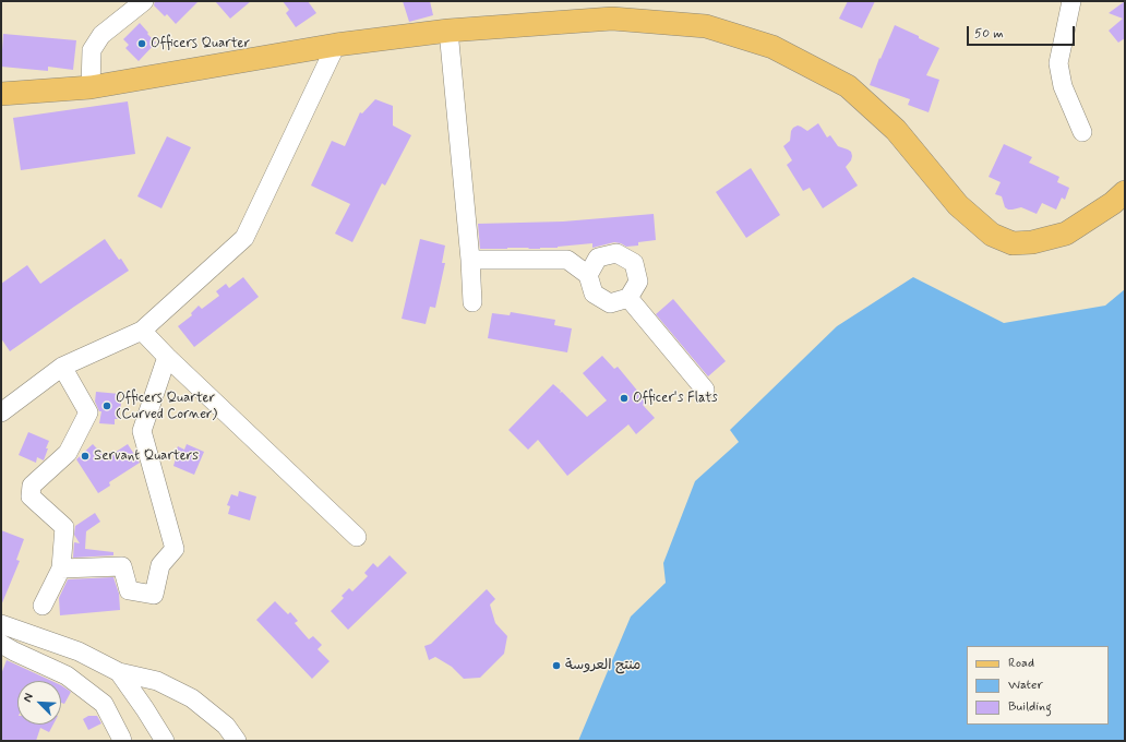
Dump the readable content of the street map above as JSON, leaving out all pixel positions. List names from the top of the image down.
{
  "places": [
    "Officers Quarter",
    "Officer's Flats",
    "Officers Quarter (Curved Corner)",
    "Servant Quarters",
    "منتج العروسة"
  ],
  "legend": ["Road", "Water", "Building"],
  "scale_bar": "50 m",
  "north": "top left"
}
